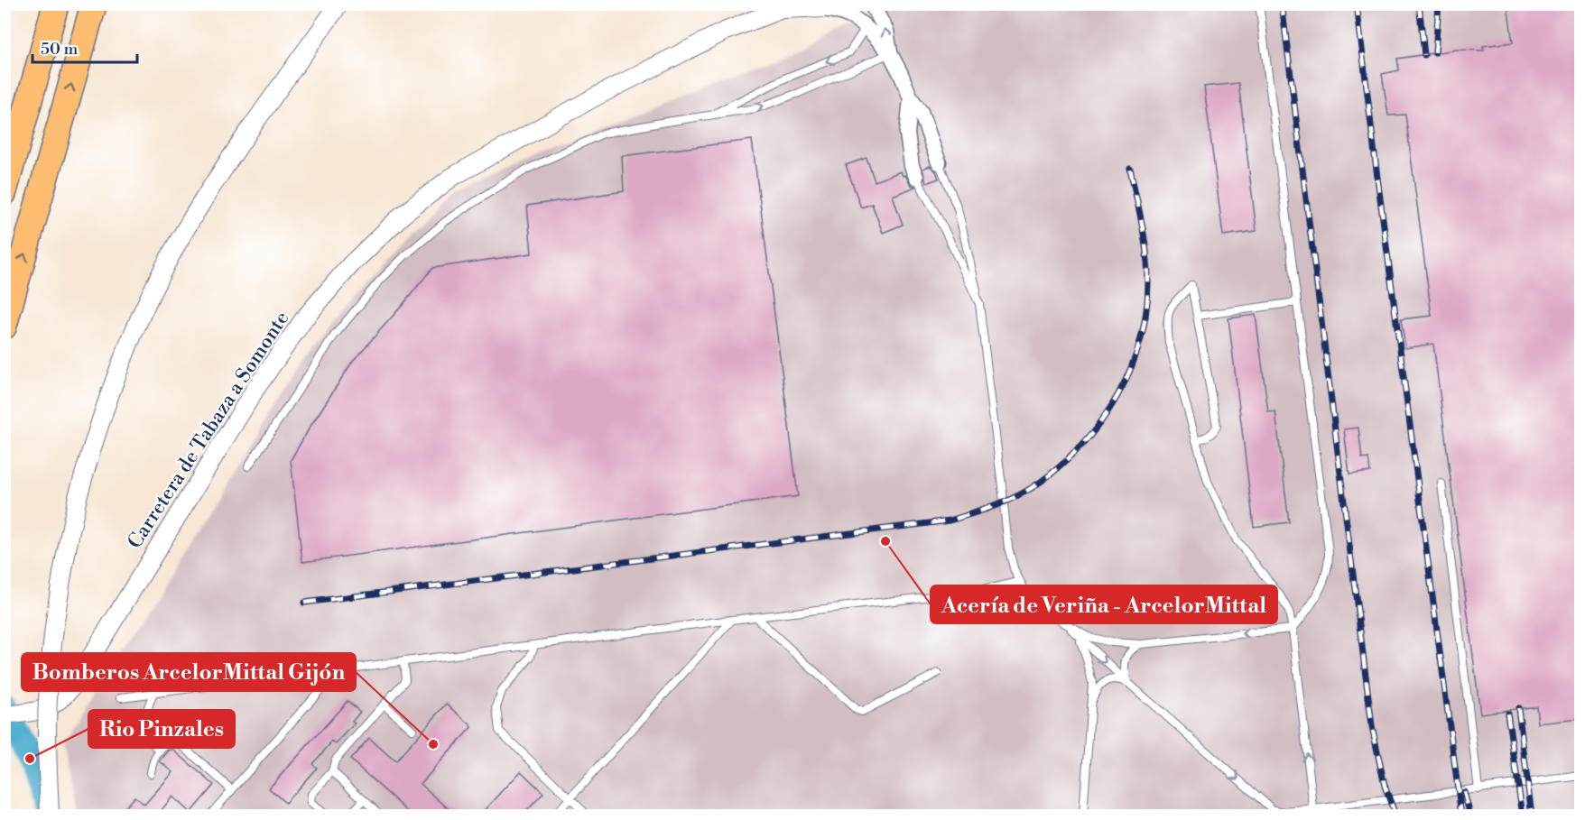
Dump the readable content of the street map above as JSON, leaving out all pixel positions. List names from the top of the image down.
{
  "streets": {
    "street": ["Carretera de Tabaza a Somonte"]
  },
  "places": ["Acería de Veriña - ArcelorMittal", "Bomberos ArcelorMittal Gijón", "Rio Pinzales"],
  "scale_bar": "50 m"
}
